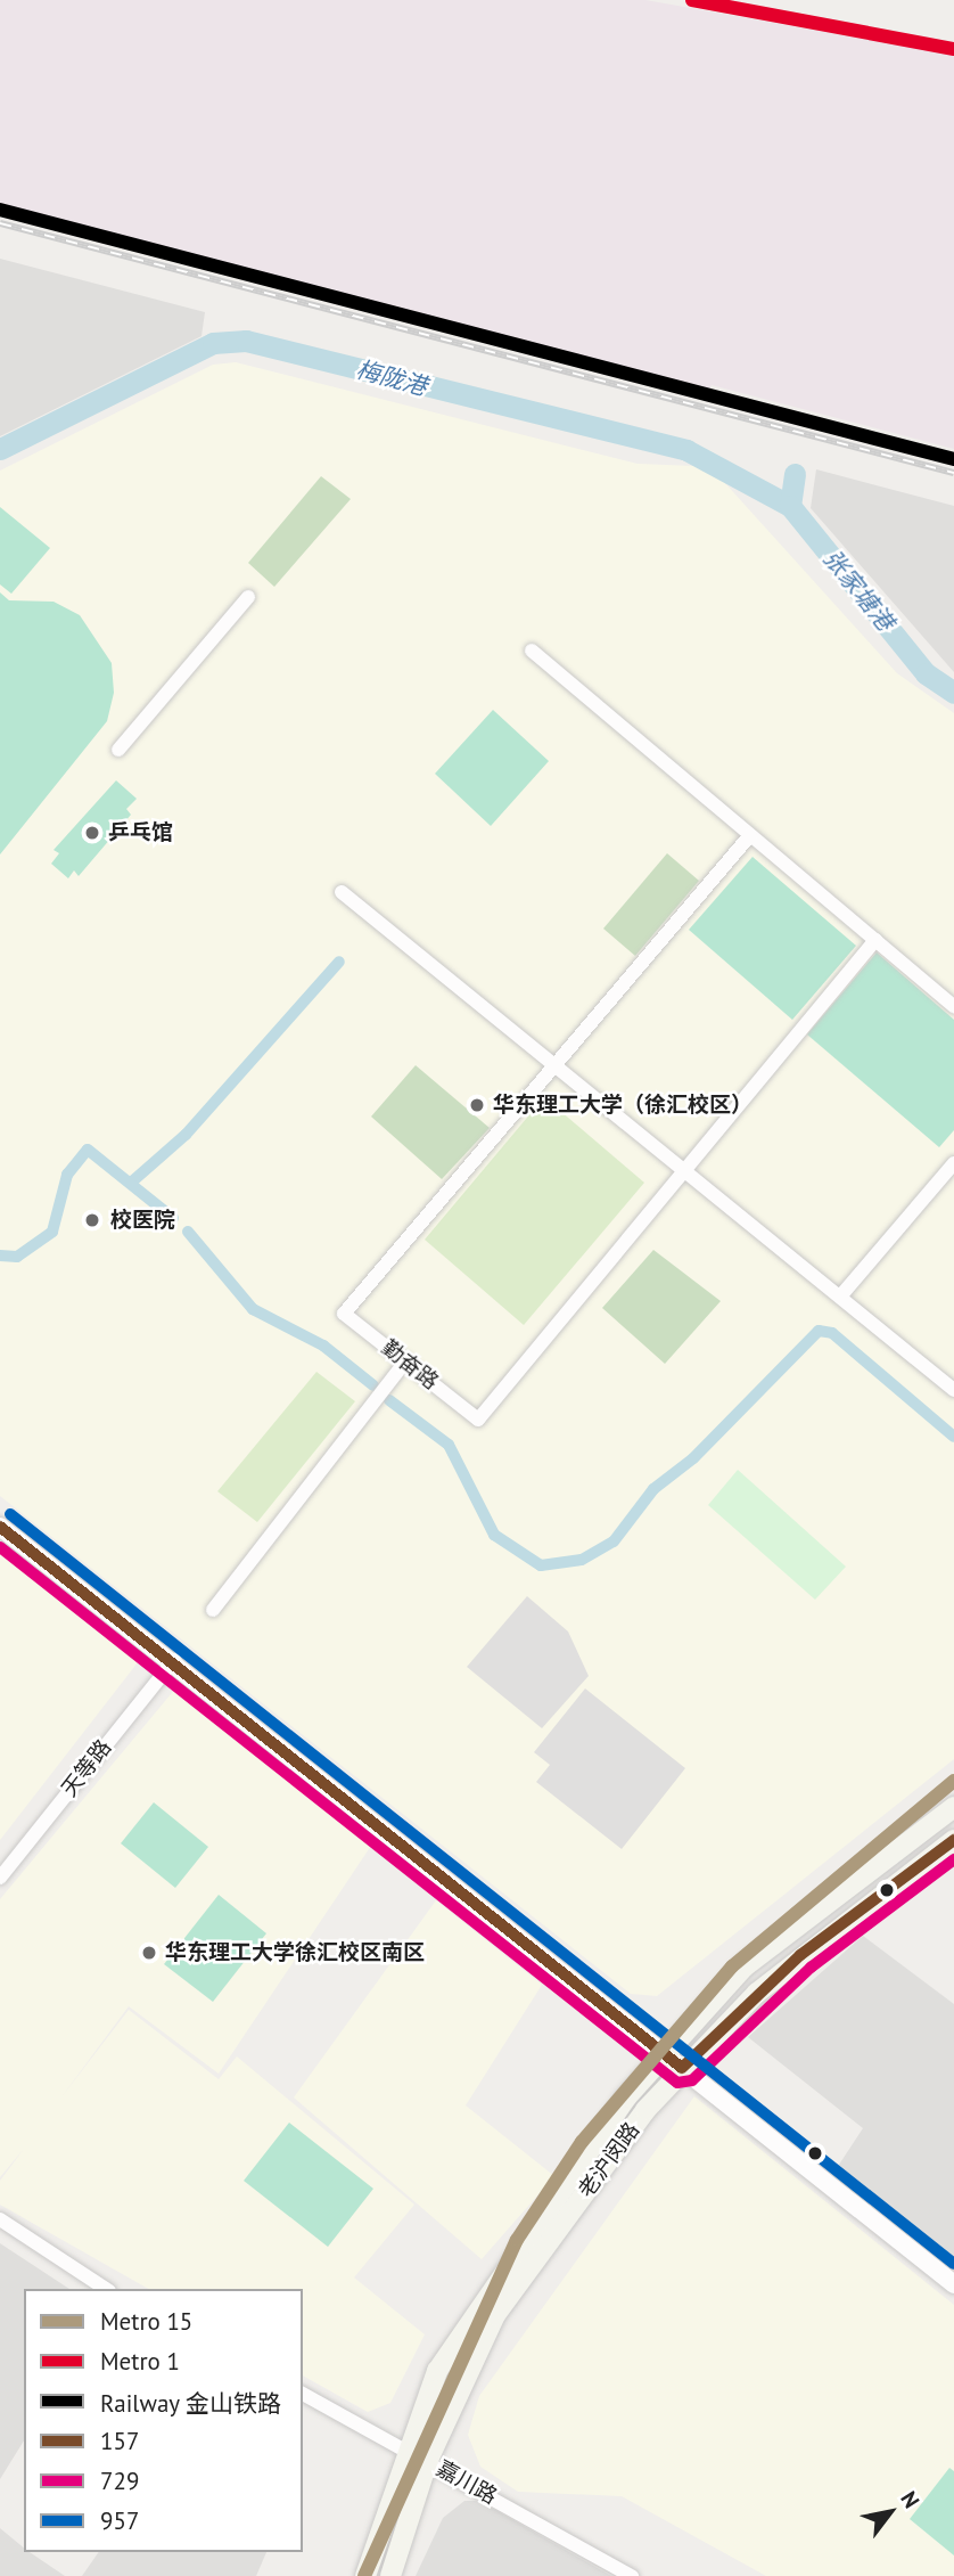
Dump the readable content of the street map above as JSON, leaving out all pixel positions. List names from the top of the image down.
{
  "streets": {
    "main road": ["老沪闵路"],
    "street": ["勤奋路", "天等路", "嘉川路"]
  },
  "crossings": [
    ["老沪闵路", "嘉川路"]
  ],
  "water": ["梅陇港", "张家塘港"],
  "places": [
    "乒乓馆",
    "华东理工大学（徐汇校区）",
    "校医院",
    "华东理工大学徐汇校区南区"
  ],
  "lines": [
    "metro line 1",
    "rail line 金山铁路",
    "transit line 957",
    "transit line 157",
    "transit line 729",
    "metro line 15"
  ],
  "legend": [
    "Metro 15",
    "Metro 1",
    "Railway 金山铁路",
    "157",
    "729",
    "957"
  ],
  "north": "top right"
}
